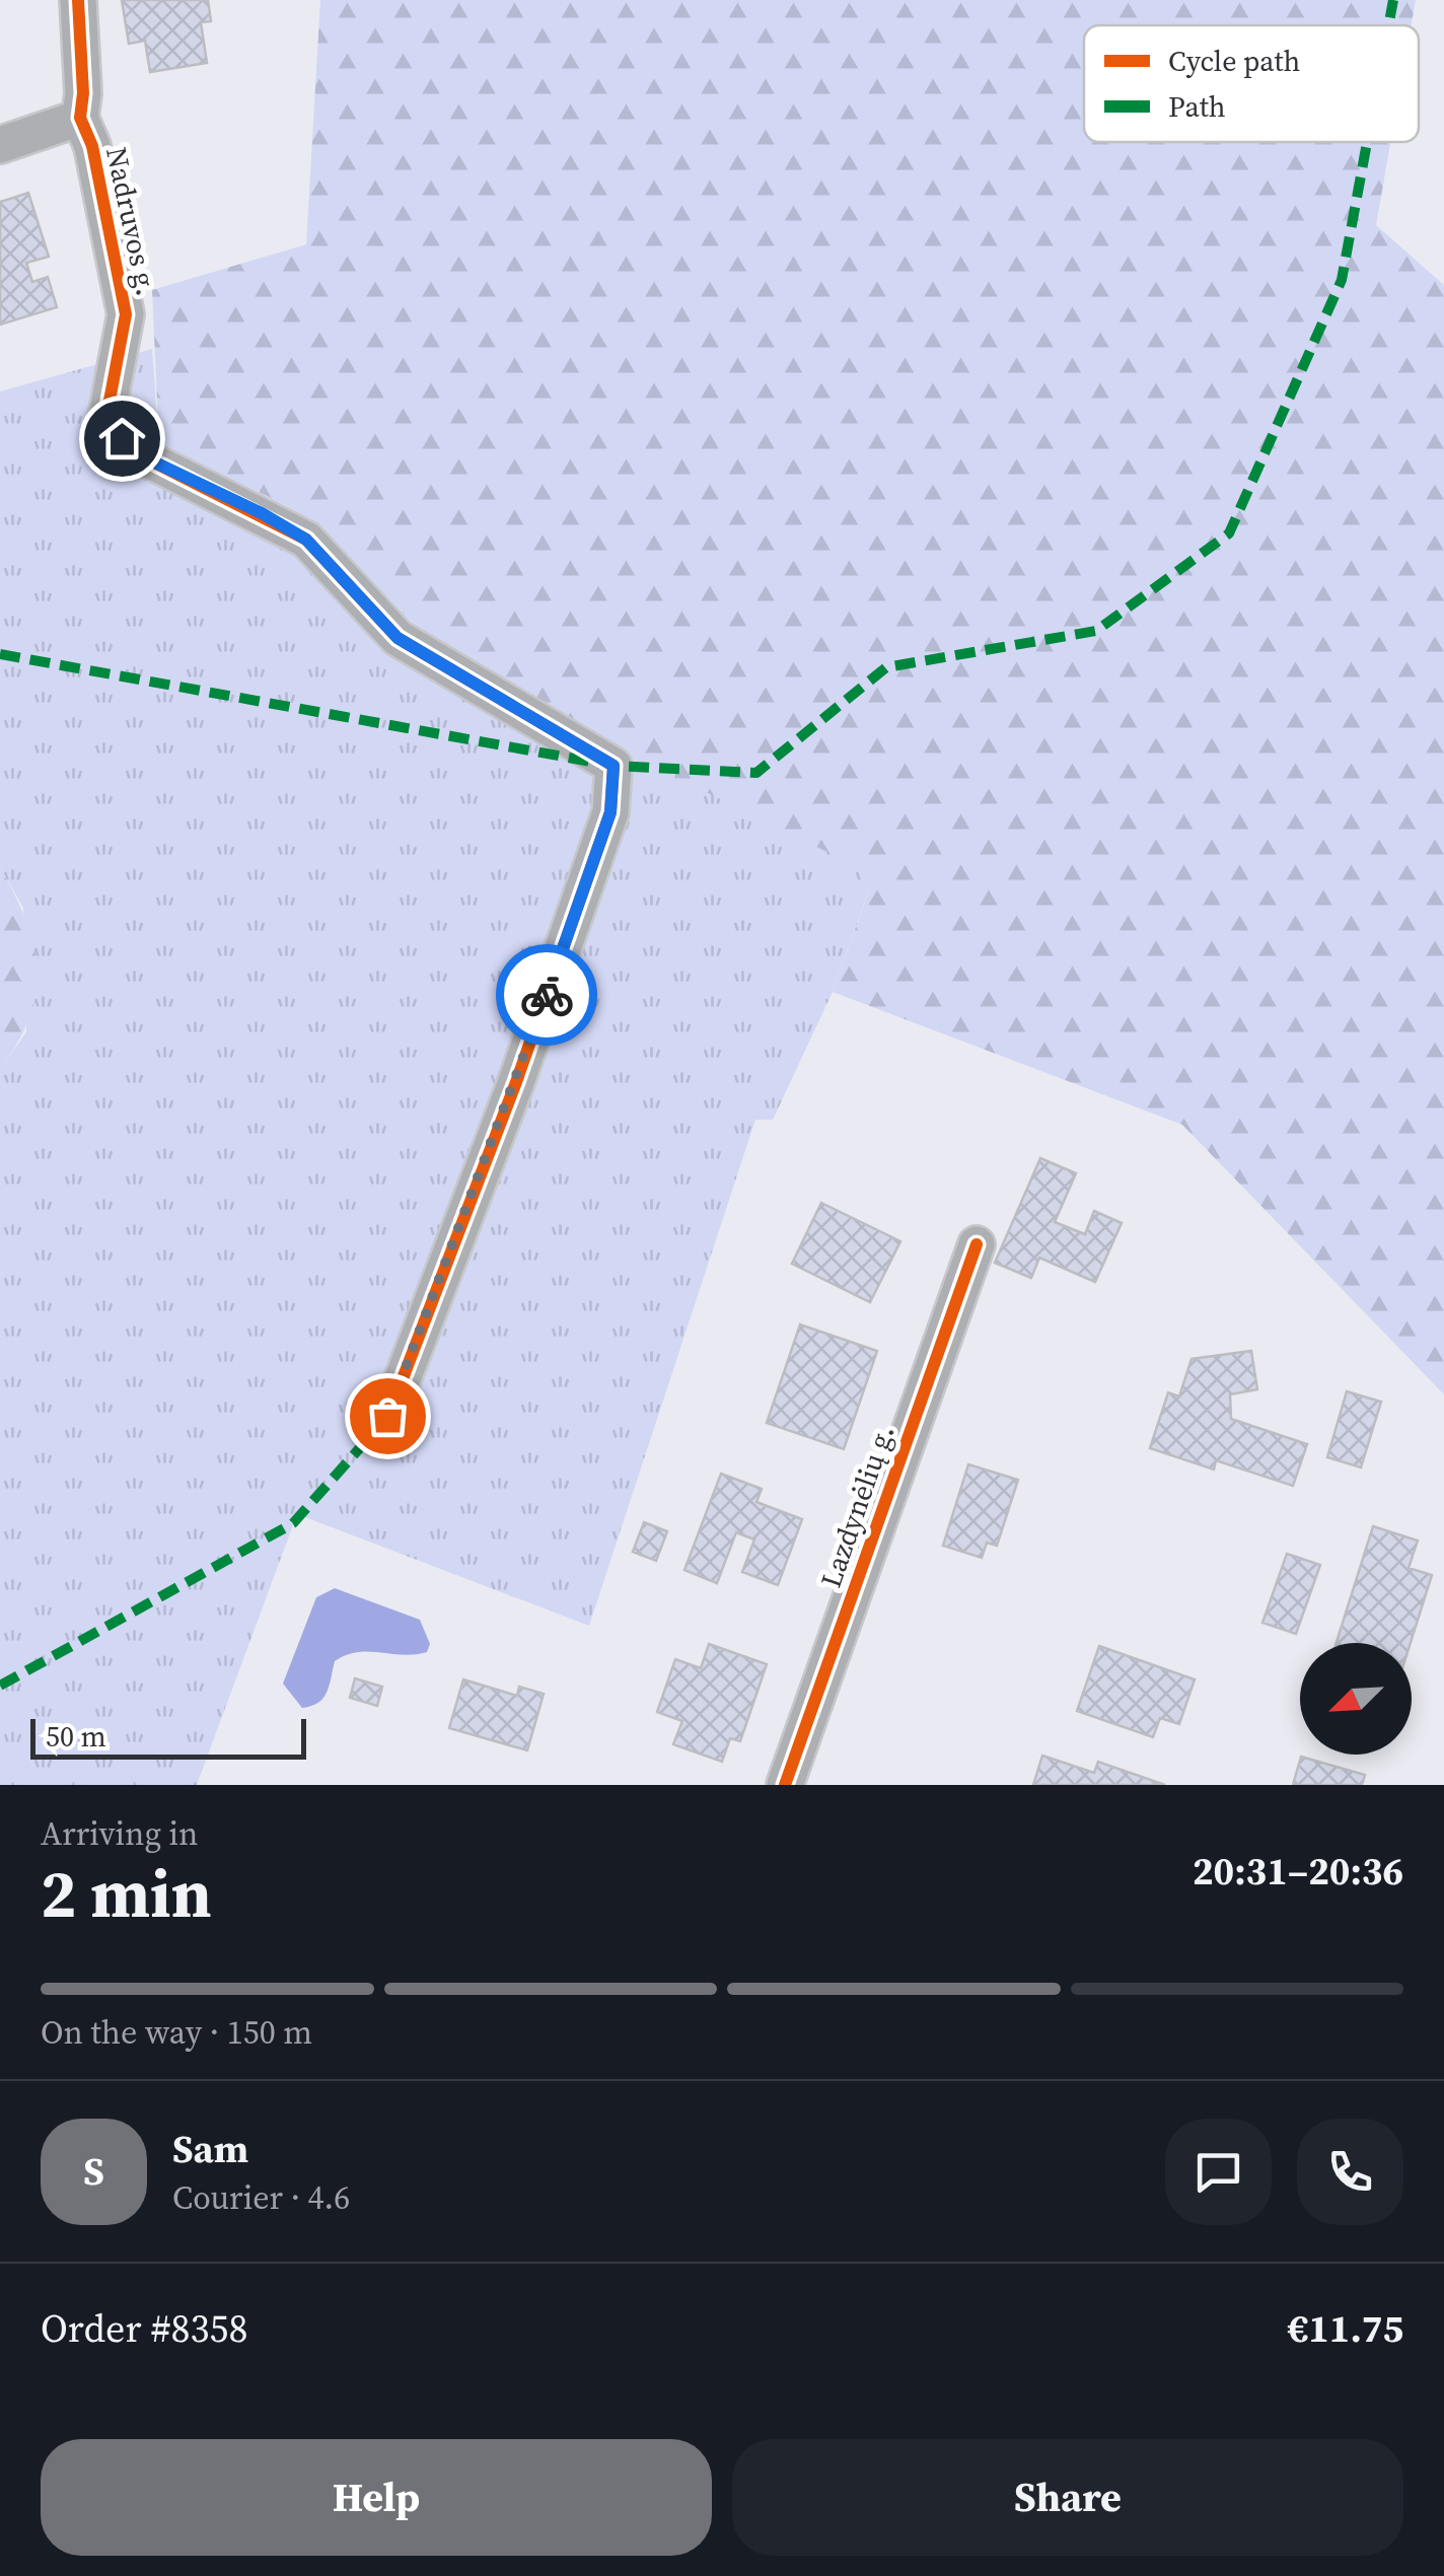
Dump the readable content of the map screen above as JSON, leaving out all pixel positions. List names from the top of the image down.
{
  "streets": {
    "street": ["Nadruvos g.", "Lazdynėlių g."]
  },
  "legend": ["Cycle path", "Path"],
  "scale_bar": "50 m",
  "north": "bottom left",
  "page": {
    "scale": "50 m",
    "heading": ["2 min", "Arriving in", "20:31–20:36"],
    "panel": [
      "Sam",
      "Courier · 4.6",
      "Order #8358",
      "€11.75"
    ],
    "bar": "On the way · 150 m",
    "round": "S",
    "buttons": ["Help", "Share"]
  }
}
